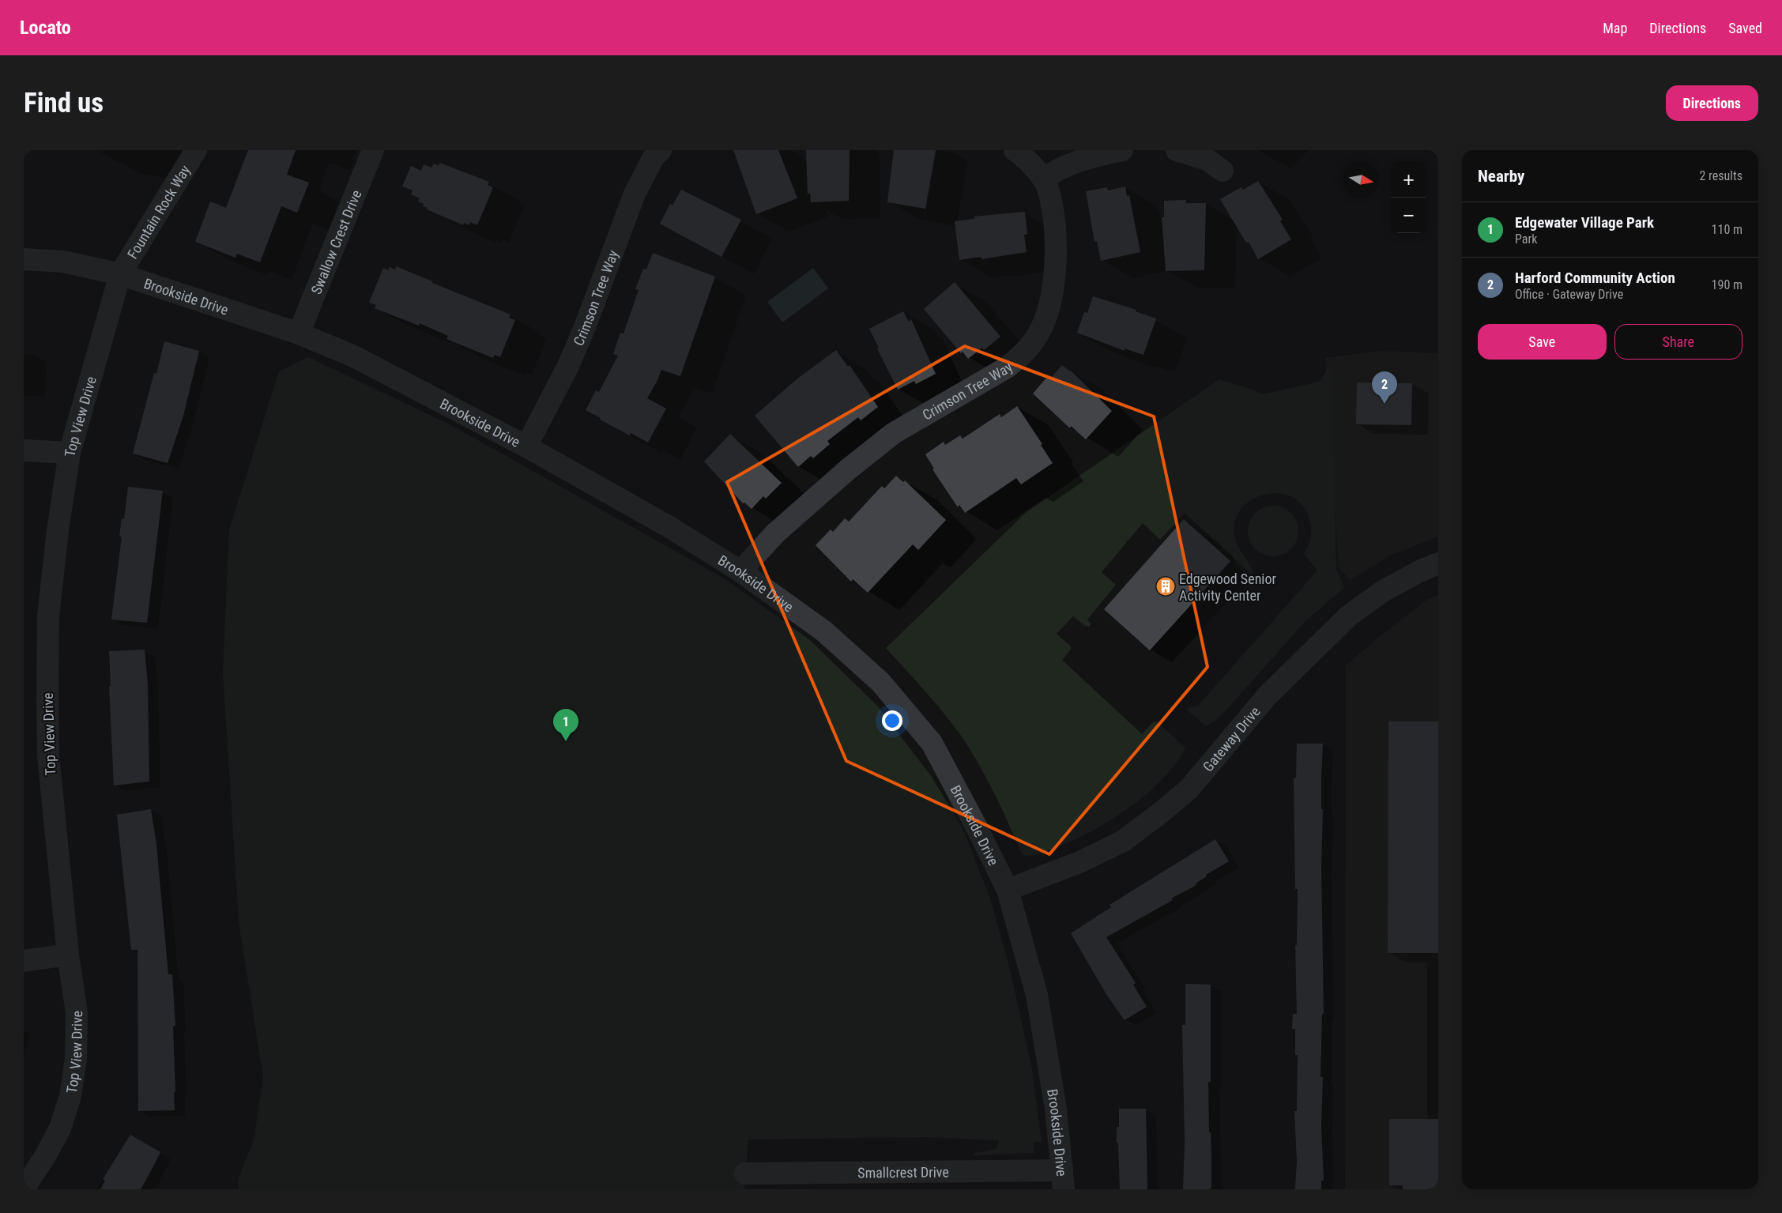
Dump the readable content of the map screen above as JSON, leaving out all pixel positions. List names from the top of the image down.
{
  "streets": {
    "street": [
      "Fountain Rock Way",
      "Swallow Crest Drive",
      "Brookside Drive",
      "Crimson Tree Way",
      "Top View Drive",
      "Gateway Drive",
      "Smallcrest Drive"
    ]
  },
  "crossings": [
    ["Fountain Rock Way", "Brookside Drive"],
    ["Fountain Rock Way", "Top View Drive"],
    ["Swallow Crest Drive", "Brookside Drive"],
    ["Brookside Drive", "Crimson Tree Way"],
    ["Brookside Drive", "Top View Drive"],
    ["Brookside Drive", "Gateway Drive"],
    ["Brookside Drive", "Smallcrest Drive"]
  ],
  "places": {
    "building": ["Edgewood Senior Activity Center"]
  },
  "north": "right",
  "page": {
    "header": "Locato",
    "nav": ["Map", "Directions", "Saved"],
    "buttons": [
      "Directions",
      ["Save", "Share"]
    ],
    "title": "Find us",
    "heading": ["Nearby", "2 results"],
    "map_buttons": ["+", "−"],
    "list": [
      {
        "mark": "1",
        "name": "Edgewater Village Park",
        "note": "Park",
        "value": "110 m"
      },
      {
        "mark": "2",
        "name": "Harford Community Action",
        "note": "Office · Gateway Drive",
        "value": "190 m"
      }
    ],
    "pins": ["2", "1"]
  }
}
